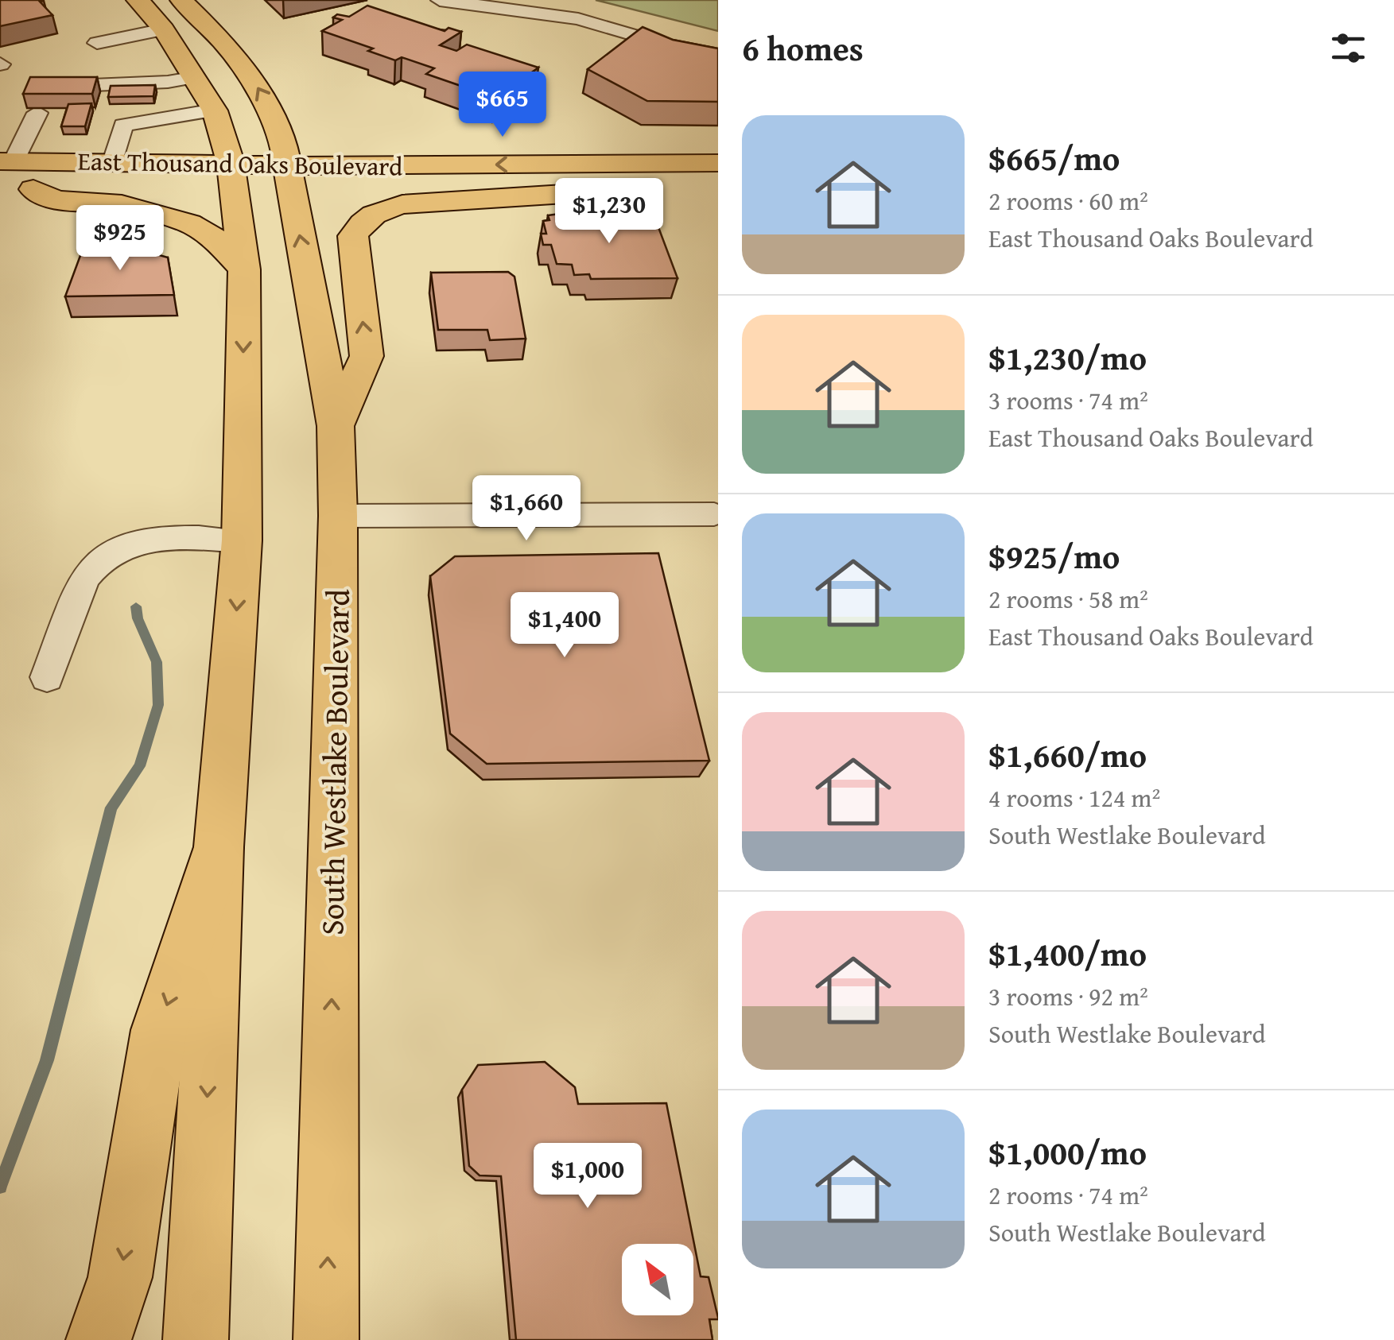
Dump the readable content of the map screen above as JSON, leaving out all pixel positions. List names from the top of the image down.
{
  "streets": {
    "main road": ["East Thousand Oaks Boulevard", "South Westlake Boulevard"]
  },
  "crossings": [
    ["East Thousand Oaks Boulevard", "South Westlake Boulevard"]
  ],
  "north": "top left",
  "page": {
    "heading": "6 homes",
    "price": [
      "$665",
      "$1,230",
      "$925",
      "$1,660",
      "$1,400",
      "$1,000"
    ],
    "list": [
      {
        "name": "$665/mo",
        "note": "2 rooms · 60 m² · East Thousand Oaks Boulevard"
      },
      {
        "name": "$1,230/mo",
        "note": "3 rooms · 74 m² · East Thousand Oaks Boulevard"
      },
      {
        "name": "$925/mo",
        "note": "2 rooms · 58 m² · East Thousand Oaks Boulevard"
      },
      {
        "name": "$1,660/mo",
        "note": "4 rooms · 124 m² · South Westlake Boulevard"
      },
      {
        "name": "$1,400/mo",
        "note": "3 rooms · 92 m² · South Westlake Boulevard"
      },
      {
        "name": "$1,000/mo",
        "note": "2 rooms · 74 m² · South Westlake Boulevard"
      }
    ]
  }
}
